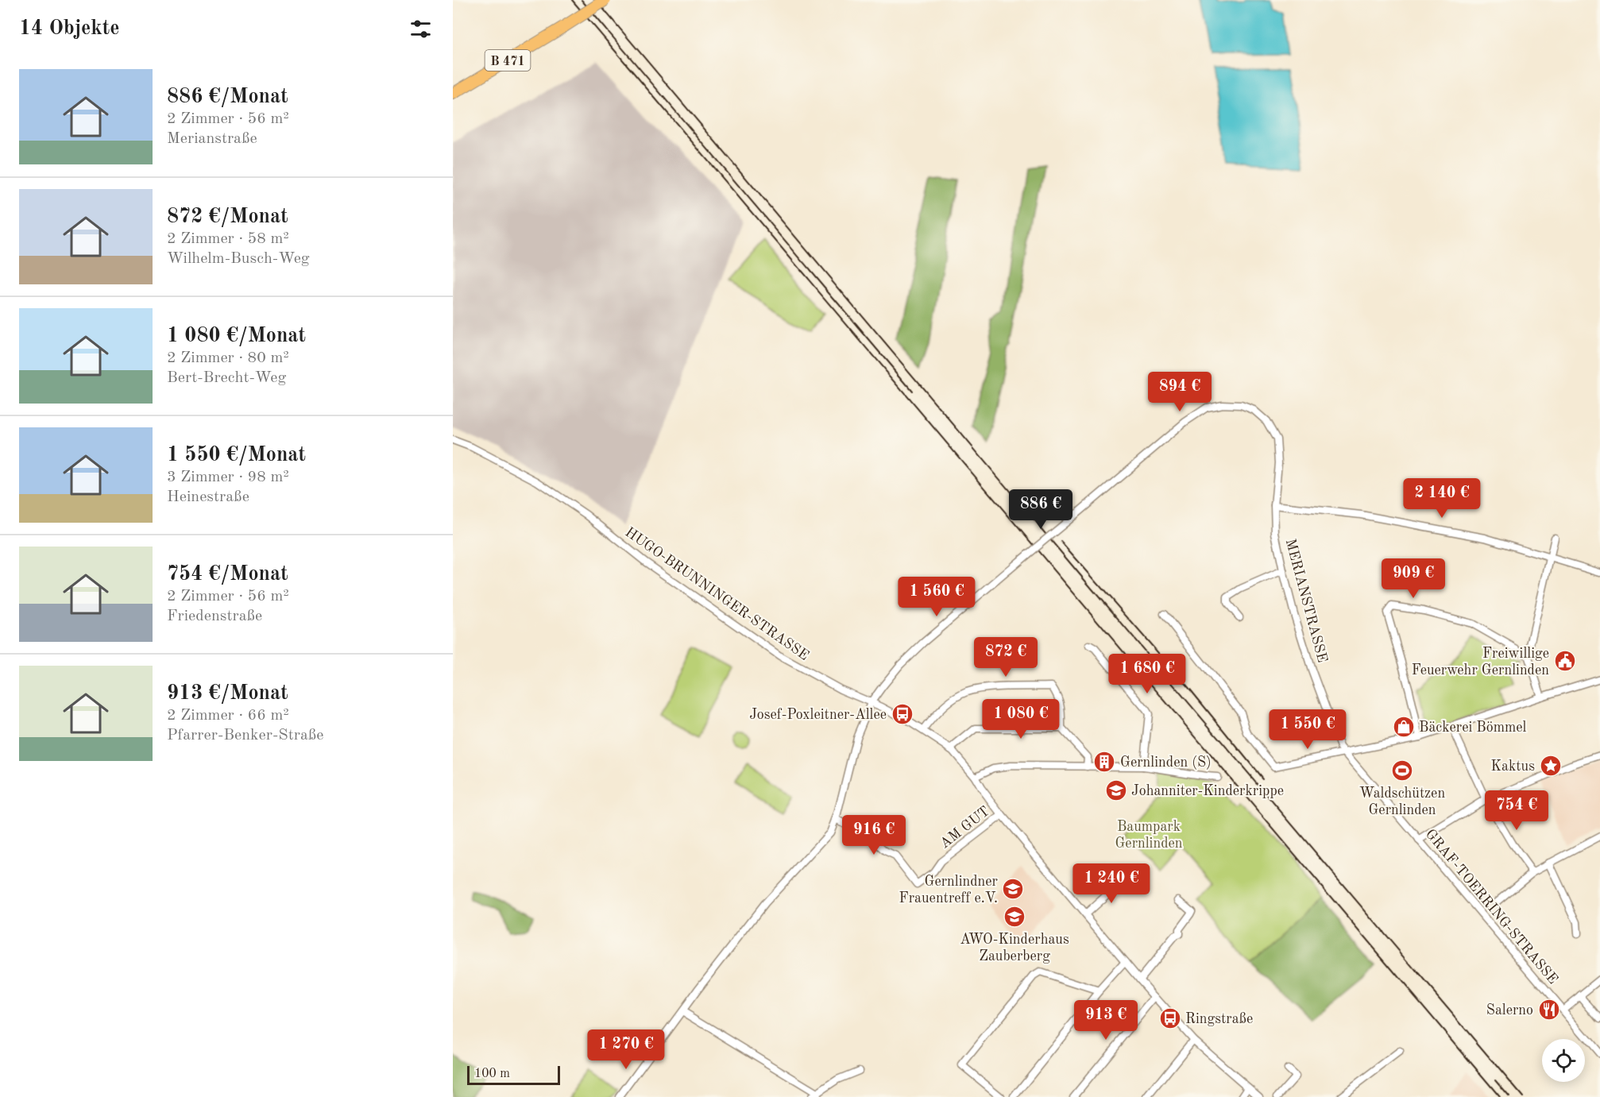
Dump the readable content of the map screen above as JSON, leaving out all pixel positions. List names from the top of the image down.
{
  "streets": {
    "highway": ["B 471"],
    "street": [
      "HUGO-BRUNNINGER-STRASSE",
      "MERIANSTRASSE",
      "AM GUT",
      "GRAF-TOERRING-STRASSE"
    ]
  },
  "crossings": [
    ["HUGO-BRUNNINGER-STRASSE", "MERIANSTRASSE"],
    ["HUGO-BRUNNINGER-STRASSE", "AM GUT"],
    ["MERIANSTRASSE", "GRAF-TOERRING-STRASSE"]
  ],
  "parks": ["Baumpark Gernlinden"],
  "places": {
    "public building": ["Freiwillige Feuerwehr Gernlinden"],
    "bus stop": ["Josef-Poxleitner-Allee", "Ringstraße"],
    "shop": ["Bäckerei Bömmel"],
    "building": ["Gernlinden (S)"],
    "place": ["Kaktus"],
    "sports": ["Waldschützen Gernlinden"],
    "school or university": ["Johanniter-Kinderkrippe", "Gernlindner Frauentreff e.V.", "AWO-Kinderhaus Zauberberg"],
    "restaurant": ["Salerno"]
  },
  "scale_bar": "100 m",
  "page": {
    "heading": "14 Objekte",
    "list": [
      {
        "name": "886 €/Monat",
        "note": "2 Zimmer · 56 m² · Merianstraße"
      },
      {
        "name": "872 €/Monat",
        "note": "2 Zimmer · 58 m² · Wilhelm-Busch-Weg"
      },
      {
        "name": "1 080 €/Monat",
        "note": "2 Zimmer · 80 m² · Bert-Brecht-Weg"
      },
      {
        "name": "1 550 €/Monat",
        "note": "3 Zimmer · 98 m² · Heinestraße"
      },
      {
        "name": "754 €/Monat",
        "note": "2 Zimmer · 56 m² · Friedenstraße"
      },
      {
        "name": "913 €/Monat",
        "note": "2 Zimmer · 66 m² · Pfarrer-Benker-Straße"
      }
    ],
    "price": [
      "894 €",
      "2 140 €",
      "886 €",
      "909 €",
      "1 560 €",
      "872 €",
      "1 680 €",
      "1 080 €",
      "1 550 €",
      "754 €",
      "916 €",
      "1 240 €",
      "913 €",
      "1 270 €"
    ],
    "scale": "100 m"
  }
}
